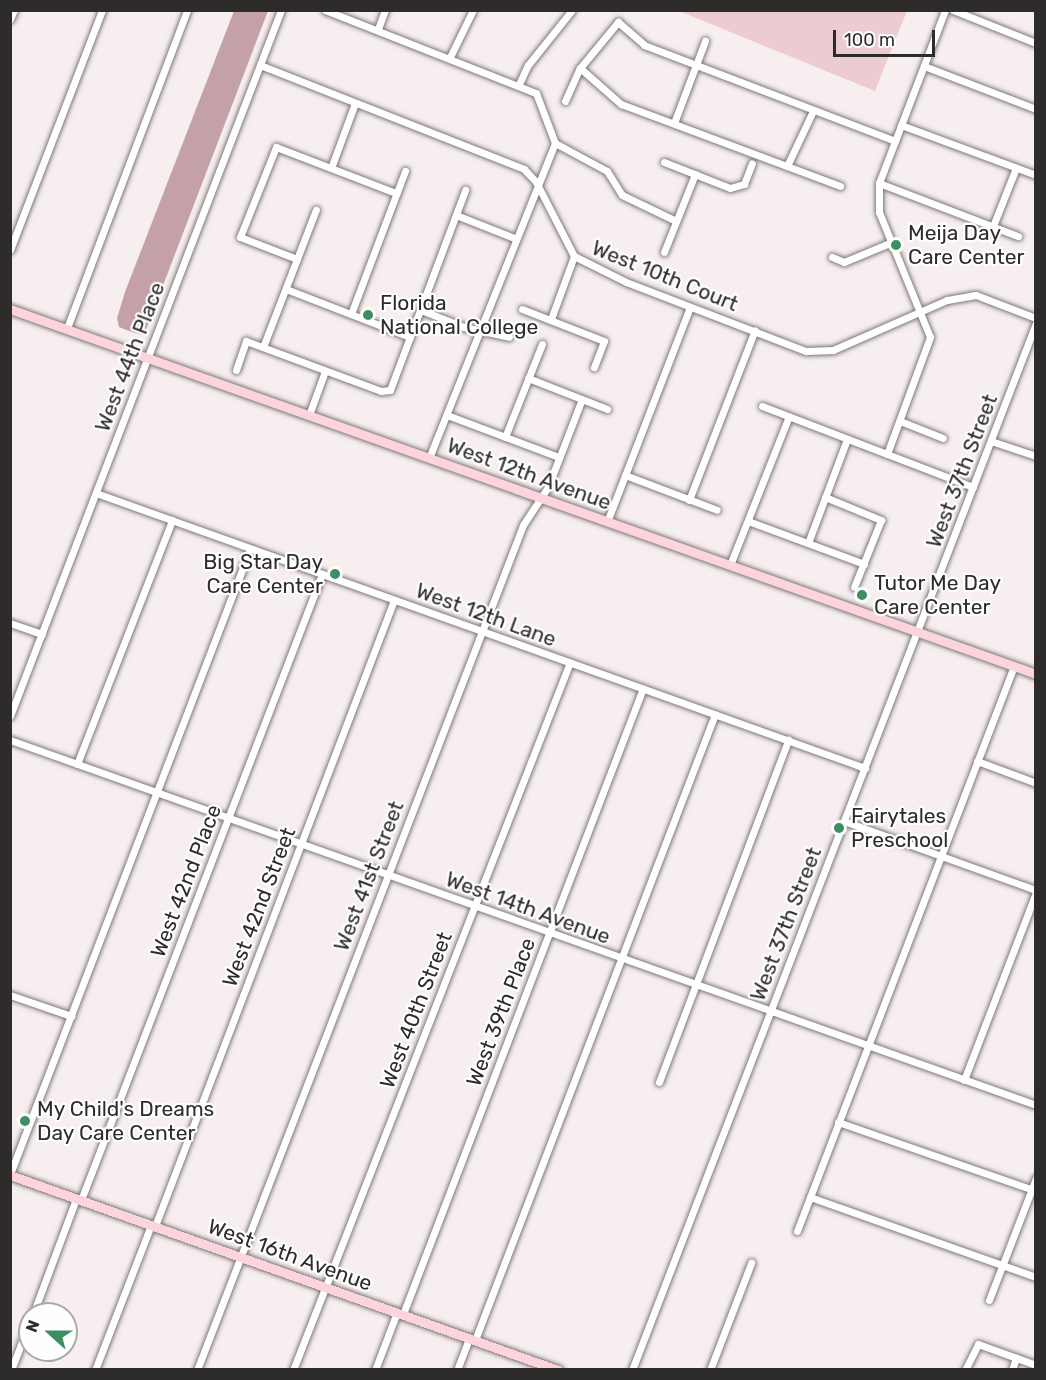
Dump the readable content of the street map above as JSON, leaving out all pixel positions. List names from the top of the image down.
{
  "streets": {
    "main road": ["West 12th Avenue", "West 16th Avenue"],
    "street": [
      "West 10th Court",
      "West 44th Place",
      "West 37th Street",
      "West 12th Lane",
      "West 41st Street",
      "West 42nd Place",
      "West 42nd Street",
      "West 14th Avenue",
      "West 40th Street",
      "West 39th Place"
    ]
  },
  "crossings": [
    ["West 10th Court", "West 44th Place"],
    ["West 44th Place", "West 12th Avenue"],
    ["West 44th Place", "West 12th Lane"],
    ["West 37th Street", "West 12th Avenue"],
    ["West 37th Street", "West 12th Lane"],
    ["West 37th Street", "West 14th Avenue"],
    ["West 12th Avenue", "West 41st Street"],
    ["West 12th Lane", "West 41st Street"],
    ["West 12th Lane", "West 42nd Place"],
    ["West 12th Lane", "West 42nd Street"],
    ["West 12th Lane", "West 40th Street"],
    ["West 12th Lane", "West 39th Place"],
    ["West 41st Street", "West 14th Avenue"],
    ["West 41st Street", "West 16th Avenue"],
    ["West 42nd Place", "West 14th Avenue"],
    ["West 42nd Place", "West 16th Avenue"],
    ["West 42nd Street", "West 14th Avenue"],
    ["West 42nd Street", "West 16th Avenue"],
    ["West 14th Avenue", "West 40th Street"],
    ["West 14th Avenue", "West 39th Place"],
    ["West 40th Street", "West 16th Avenue"],
    ["West 39th Place", "West 16th Avenue"]
  ],
  "places": [
    "Meija Day Care Center",
    "Florida National College",
    "Big Star Day Care Center",
    "Tutor Me Day Care Center",
    "Fairytales Preschool",
    "My Child's Dreams Day Care Center"
  ],
  "scale_bar": "100 m",
  "north": "left"
}
